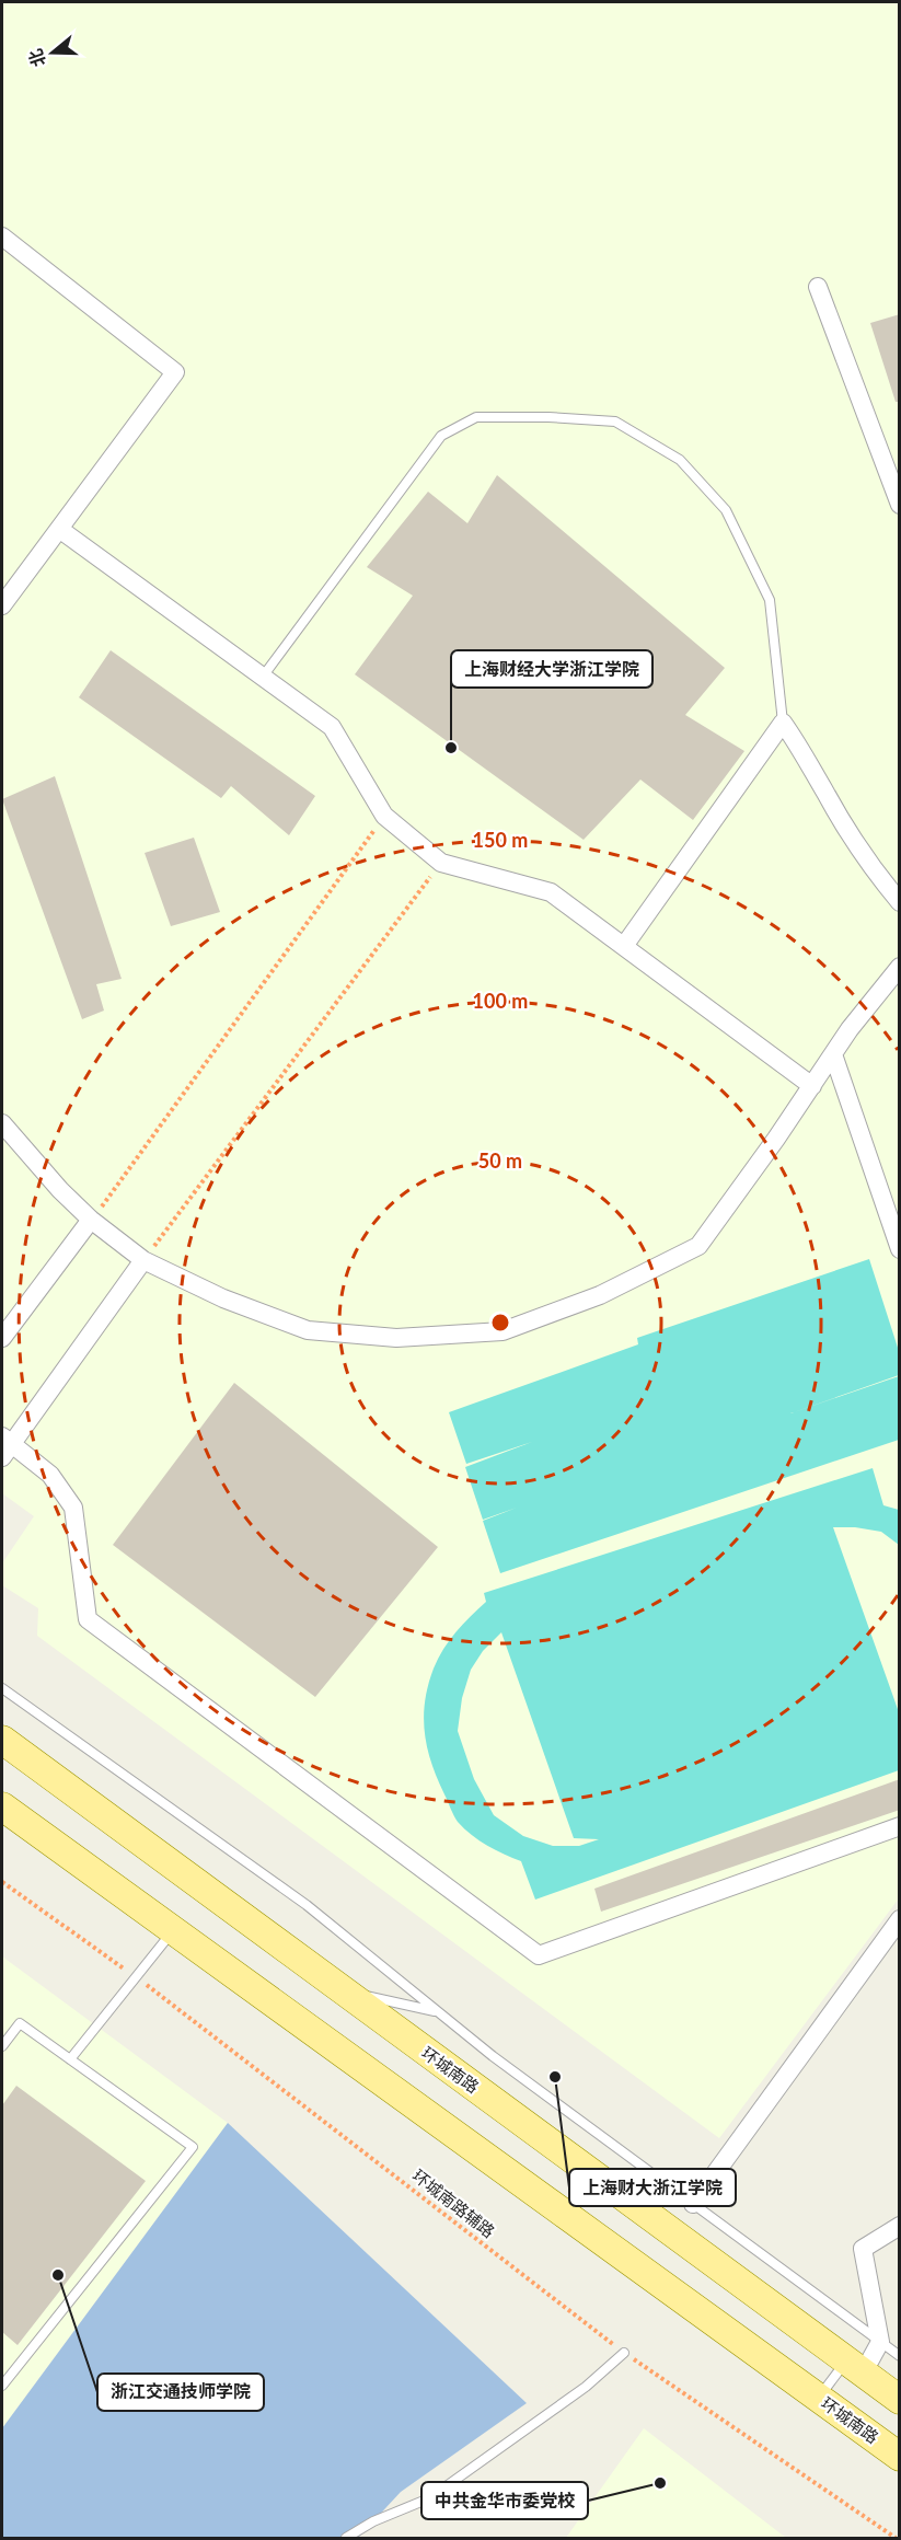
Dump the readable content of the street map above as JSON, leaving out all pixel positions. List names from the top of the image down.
{
  "streets": {
    "main road": ["环城南路"],
    "path": ["环城南路辅路"]
  },
  "places": [
    "上海财经大学浙江学院",
    "上海财大浙江学院",
    "浙江交通技师学院",
    "中共金华市委党校"
  ],
  "north": "left",
  "rings": ["150 m", "100 m", "50 m"]
}
